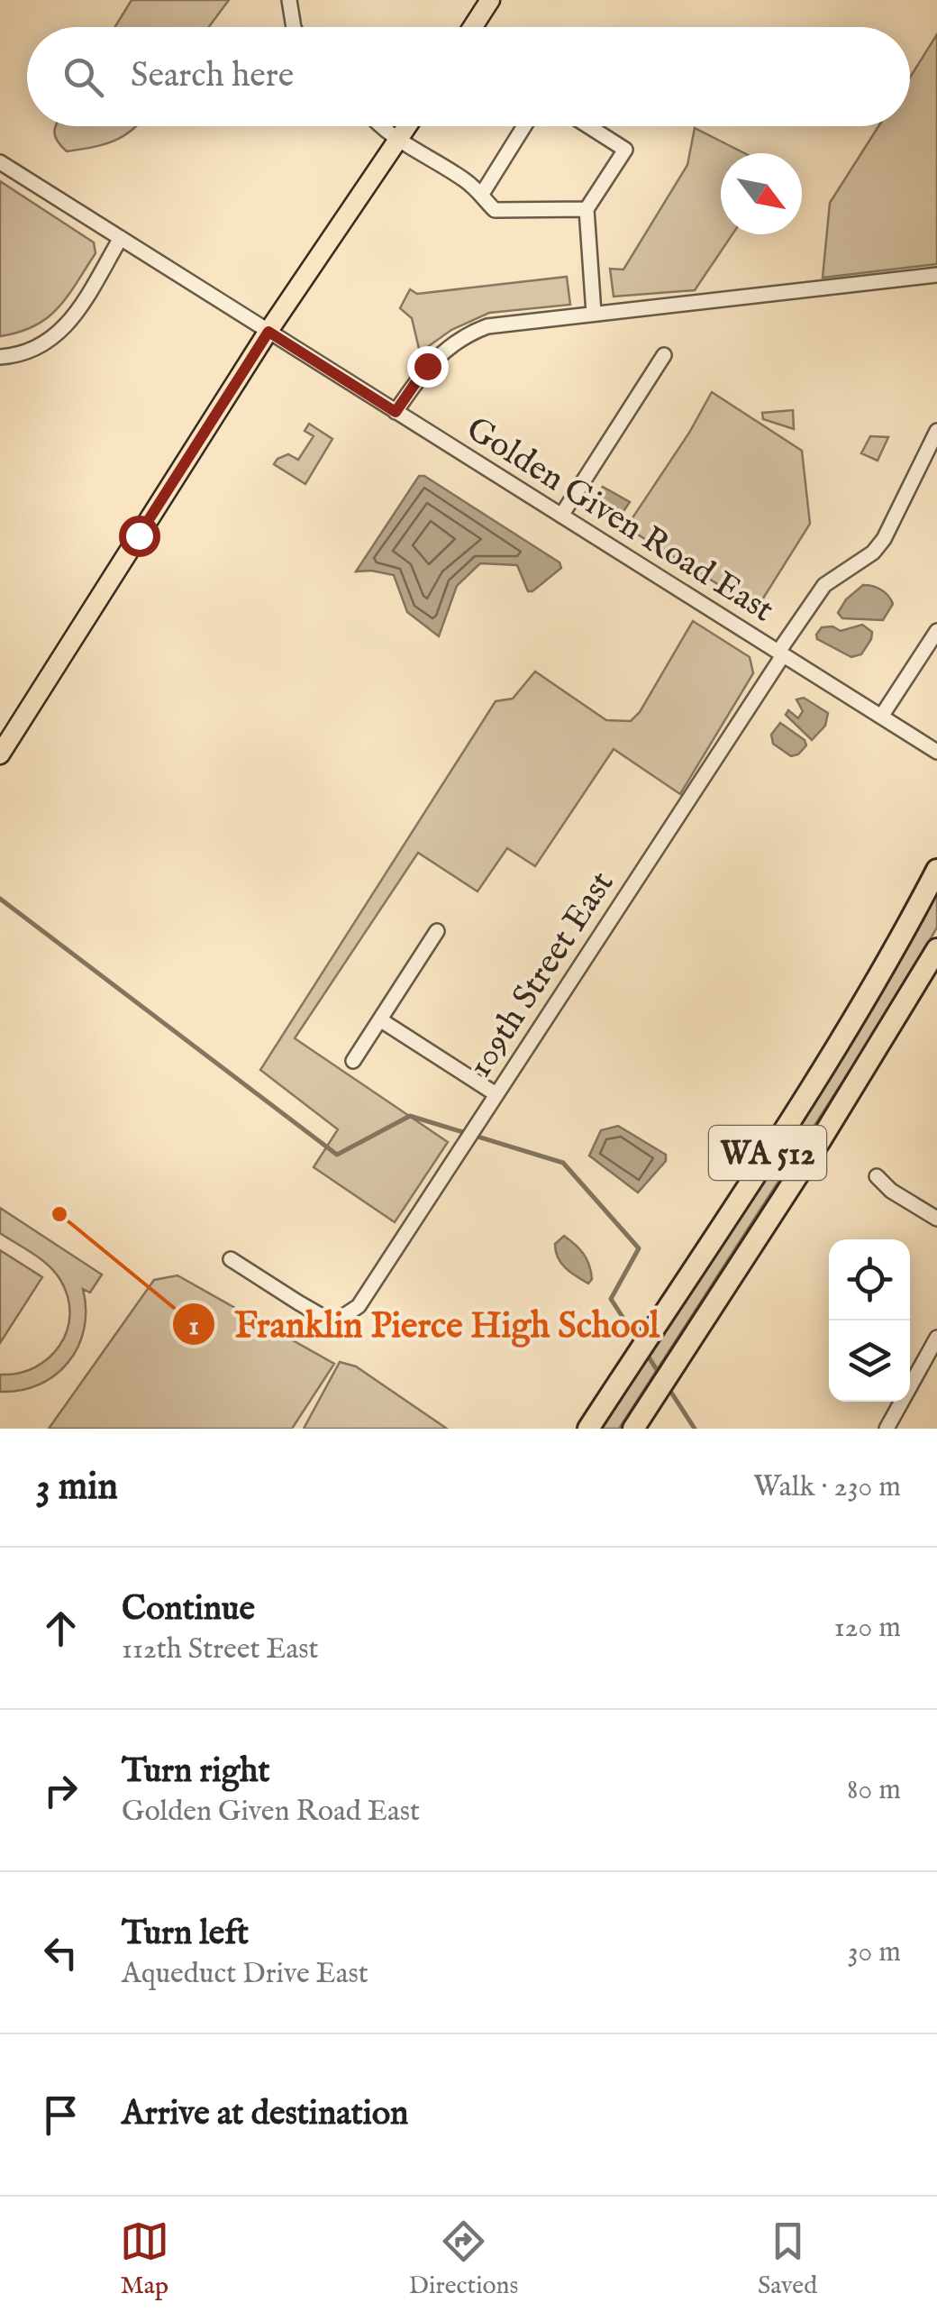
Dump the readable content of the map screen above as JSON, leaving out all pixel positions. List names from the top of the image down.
{
  "streets": {
    "highway": ["WA 512"],
    "street": ["Golden Given Road East", "109th Street East"]
  },
  "crossings": [
    ["Golden Given Road East", "109th Street East"]
  ],
  "places": ["Franklin Pierce High School"],
  "north": "bottom right",
  "page": {
    "search": "Search here",
    "heading": ["3 min", "Walk · 230 m"],
    "list": [
      ["Continue", "112th Street East", "120 m"],
      ["Turn right", "Golden Given Road East", "80 m"],
      ["Turn left", "Aqueduct Drive East", "30 m"],
      "Arrive at destination"
    ],
    "nav": ["Map", "Directions", "Saved"]
  }
}
